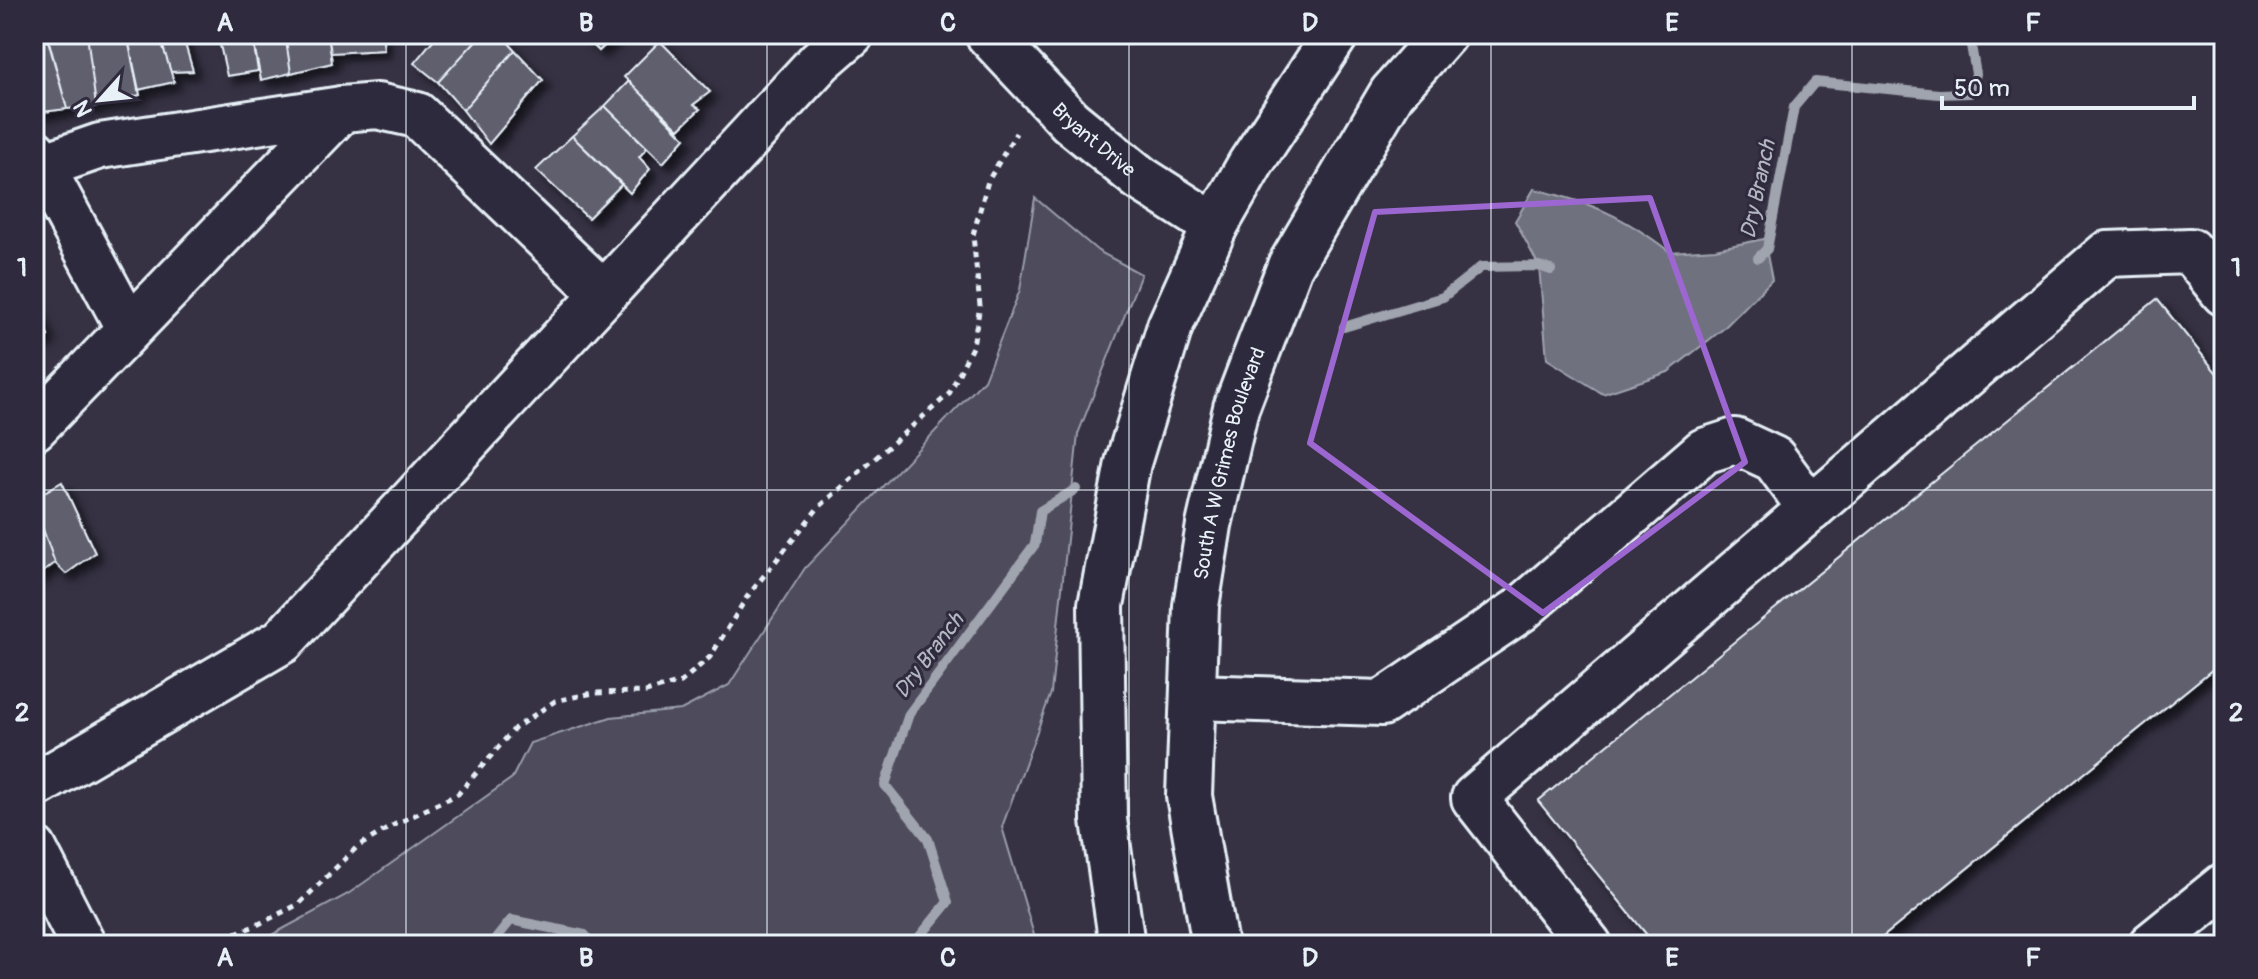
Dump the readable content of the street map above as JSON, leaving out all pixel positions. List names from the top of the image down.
{
  "streets": {
    "main road": ["Bryant Drive", "South A W Grimes Boulevard"]
  },
  "water": ["Dry Branch"],
  "scale_bar": "50 m",
  "north": "bottom left",
  "grid": {
    "columns": [
      "A",
      "B",
      "C",
      "D",
      "E",
      "F"
    ],
    "rows": ["1", "2"]
  }
}
